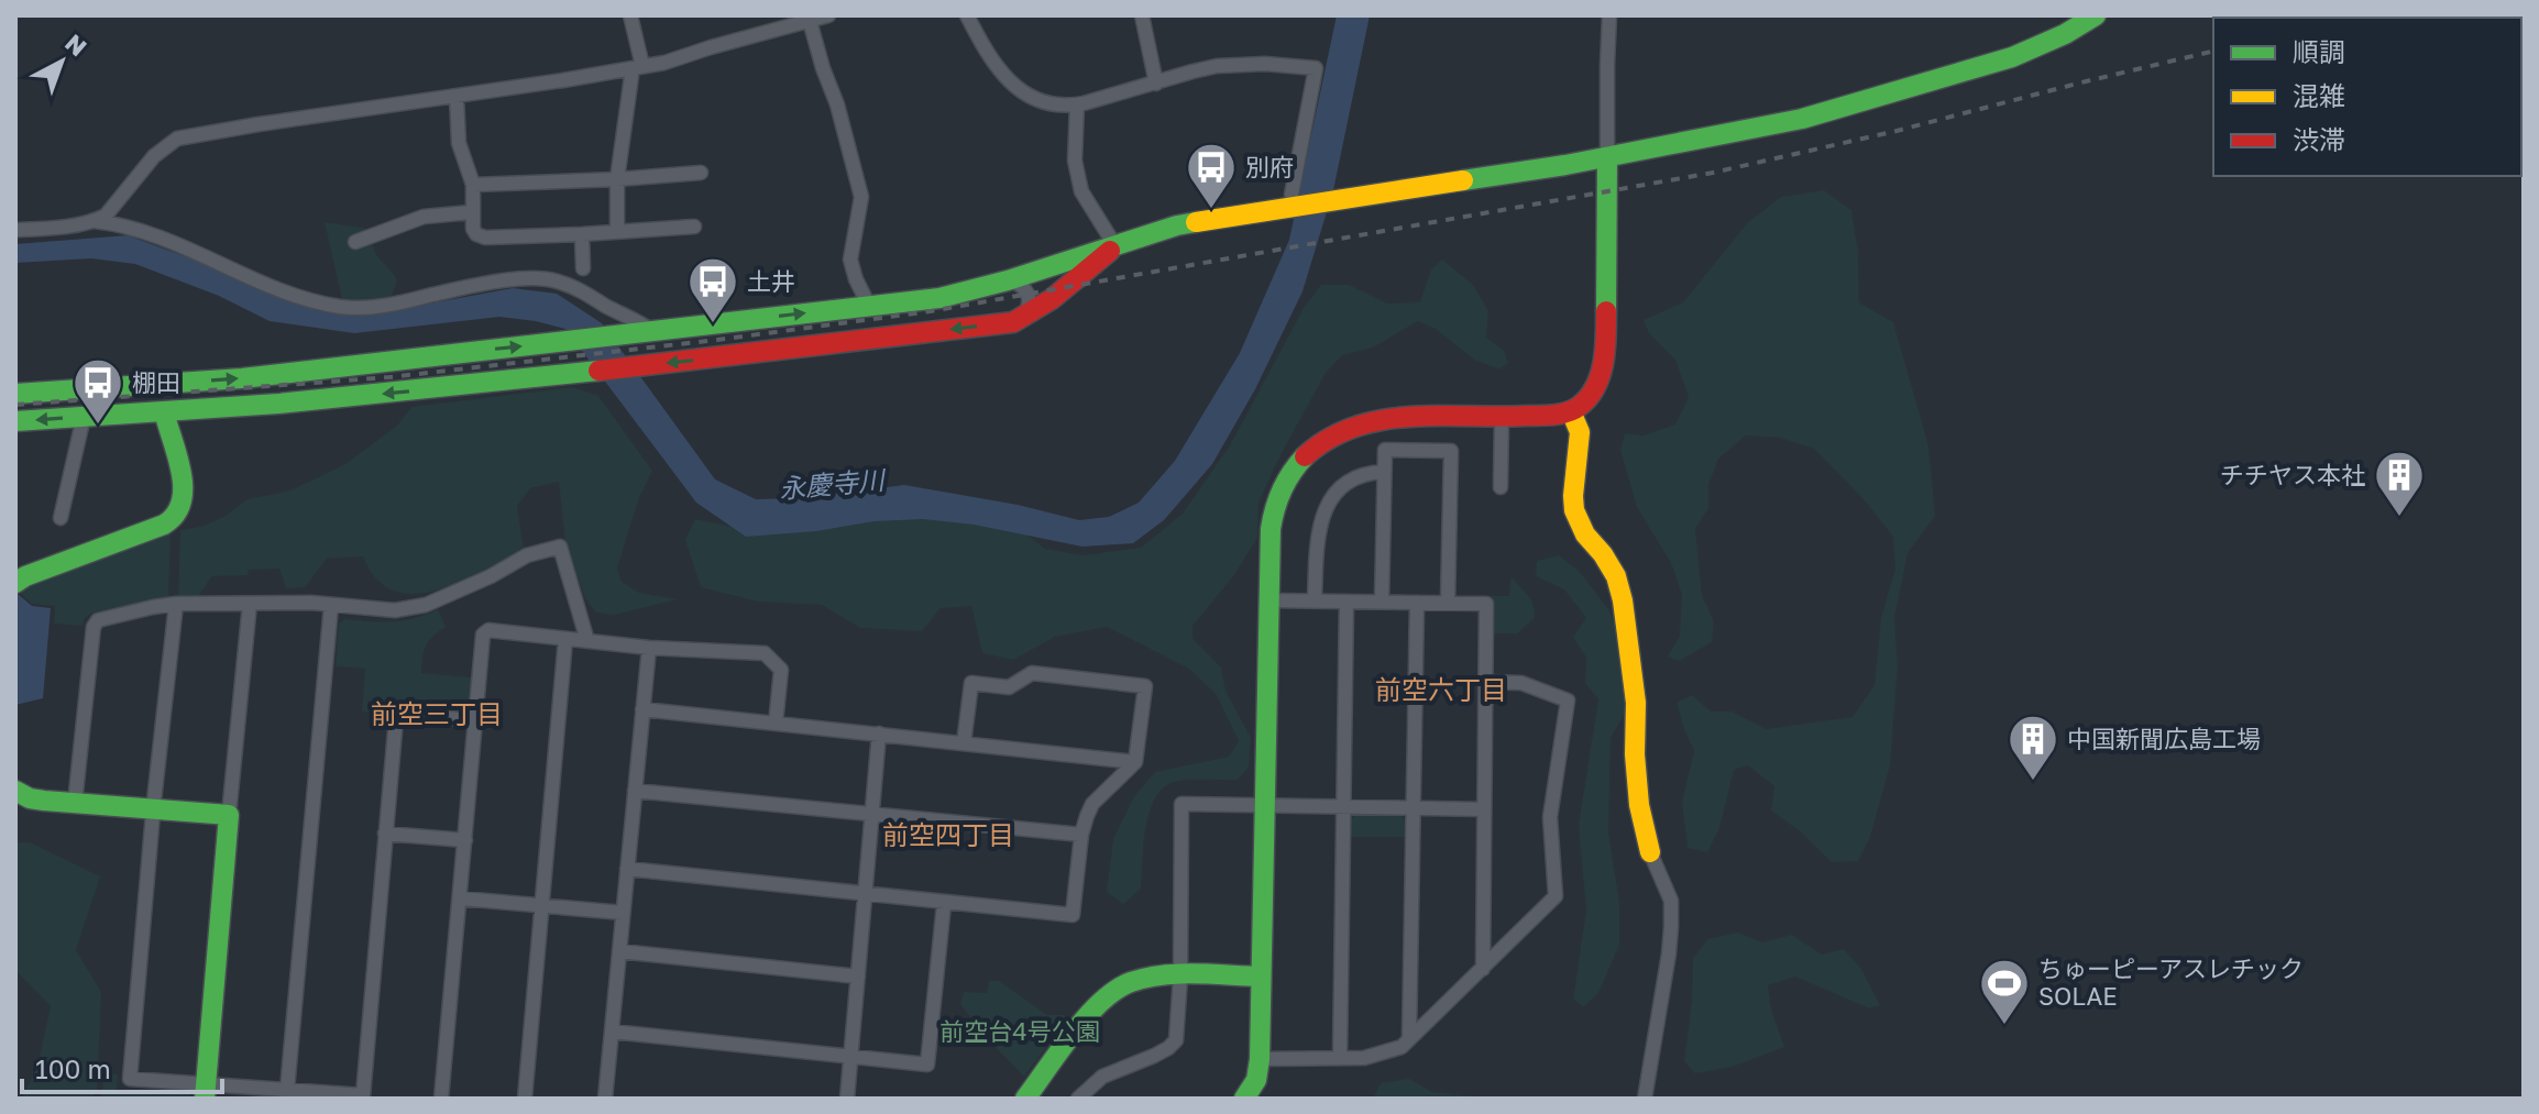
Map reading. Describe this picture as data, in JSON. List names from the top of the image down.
{
  "districts": ["前空六丁目", "前空三丁目", "前空四丁目"],
  "water": ["永慶寺川"],
  "parks": ["前空台4号公園"],
  "places": {
    "bus stop": ["別府", "土井", "棚田"],
    "building": ["チチヤス本社", "中国新聞広島工場"],
    "sports": ["ちゅーピーアスレチック SOLAE"]
  },
  "legend": ["順調", "混雑", "渋滞"],
  "scale_bar": "100 m",
  "north": "top right"
}
